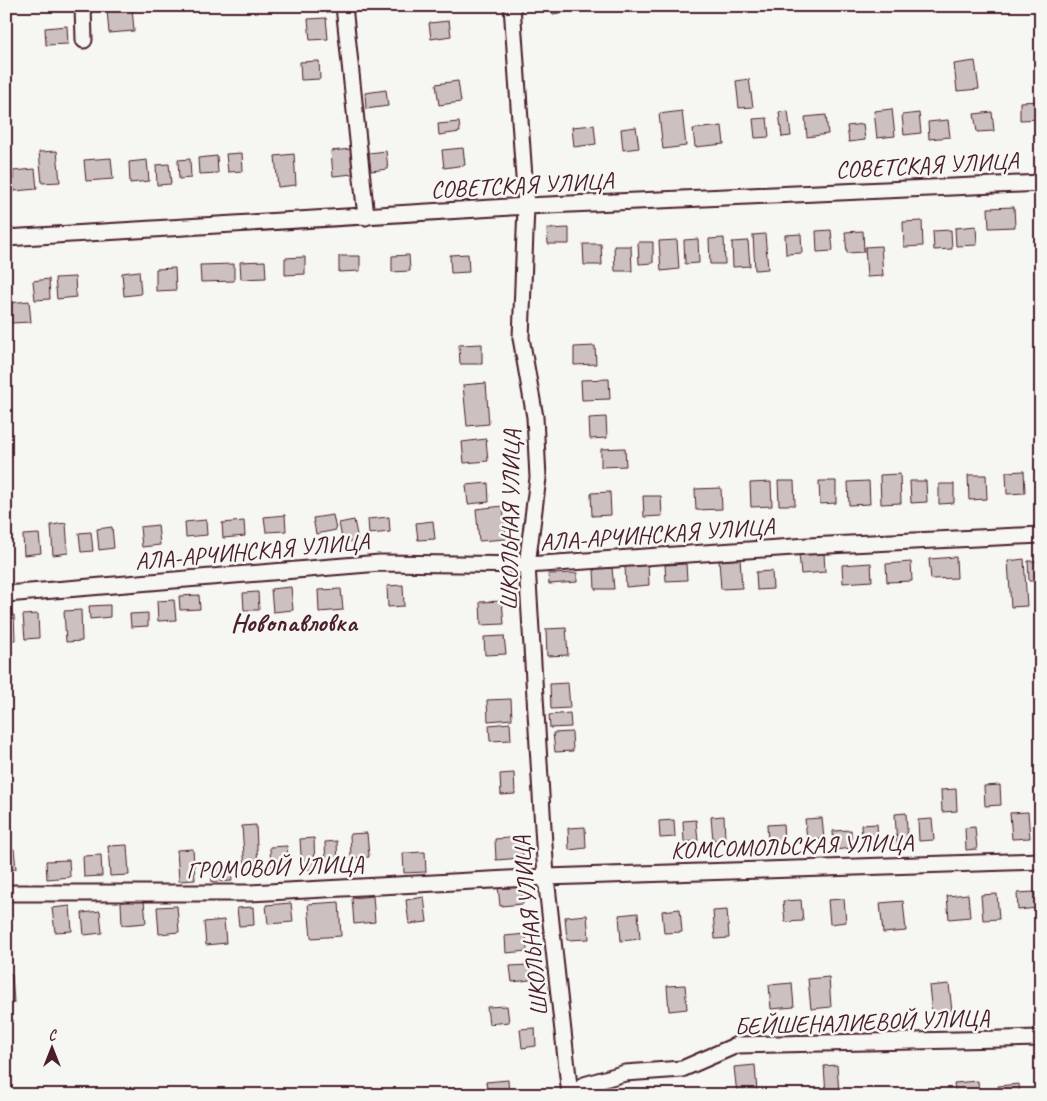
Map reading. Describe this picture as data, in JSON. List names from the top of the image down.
{
  "streets": {
    "street": [
      "СОВЕТСКАЯ УЛИЦА",
      "ШКОЛЬНАЯ УЛИЦА",
      "АЛА-АРЧИНСКАЯ УЛИЦА",
      "КОМСОМОЛЬСКАЯ УЛИЦА",
      "ГРОМОВОЙ УЛИЦА",
      "БЕЙШЕНАЛИЕВОЙ УЛИЦА"
    ]
  },
  "crossings": [
    ["СОВЕТСКАЯ УЛИЦА", "ШКОЛЬНАЯ УЛИЦА"],
    ["ШКОЛЬНАЯ УЛИЦА", "АЛА-АРЧИНСКАЯ УЛИЦА"],
    ["ШКОЛЬНАЯ УЛИЦА", "КОМСОМОЛЬСКАЯ УЛИЦА"],
    ["ШКОЛЬНАЯ УЛИЦА", "ГРОМОВОЙ УЛИЦА"],
    ["КОМСОМОЛЬСКАЯ УЛИЦА", "ГРОМОВОЙ УЛИЦА"]
  ],
  "districts": ["Новопавловка"],
  "north": "top"
}
